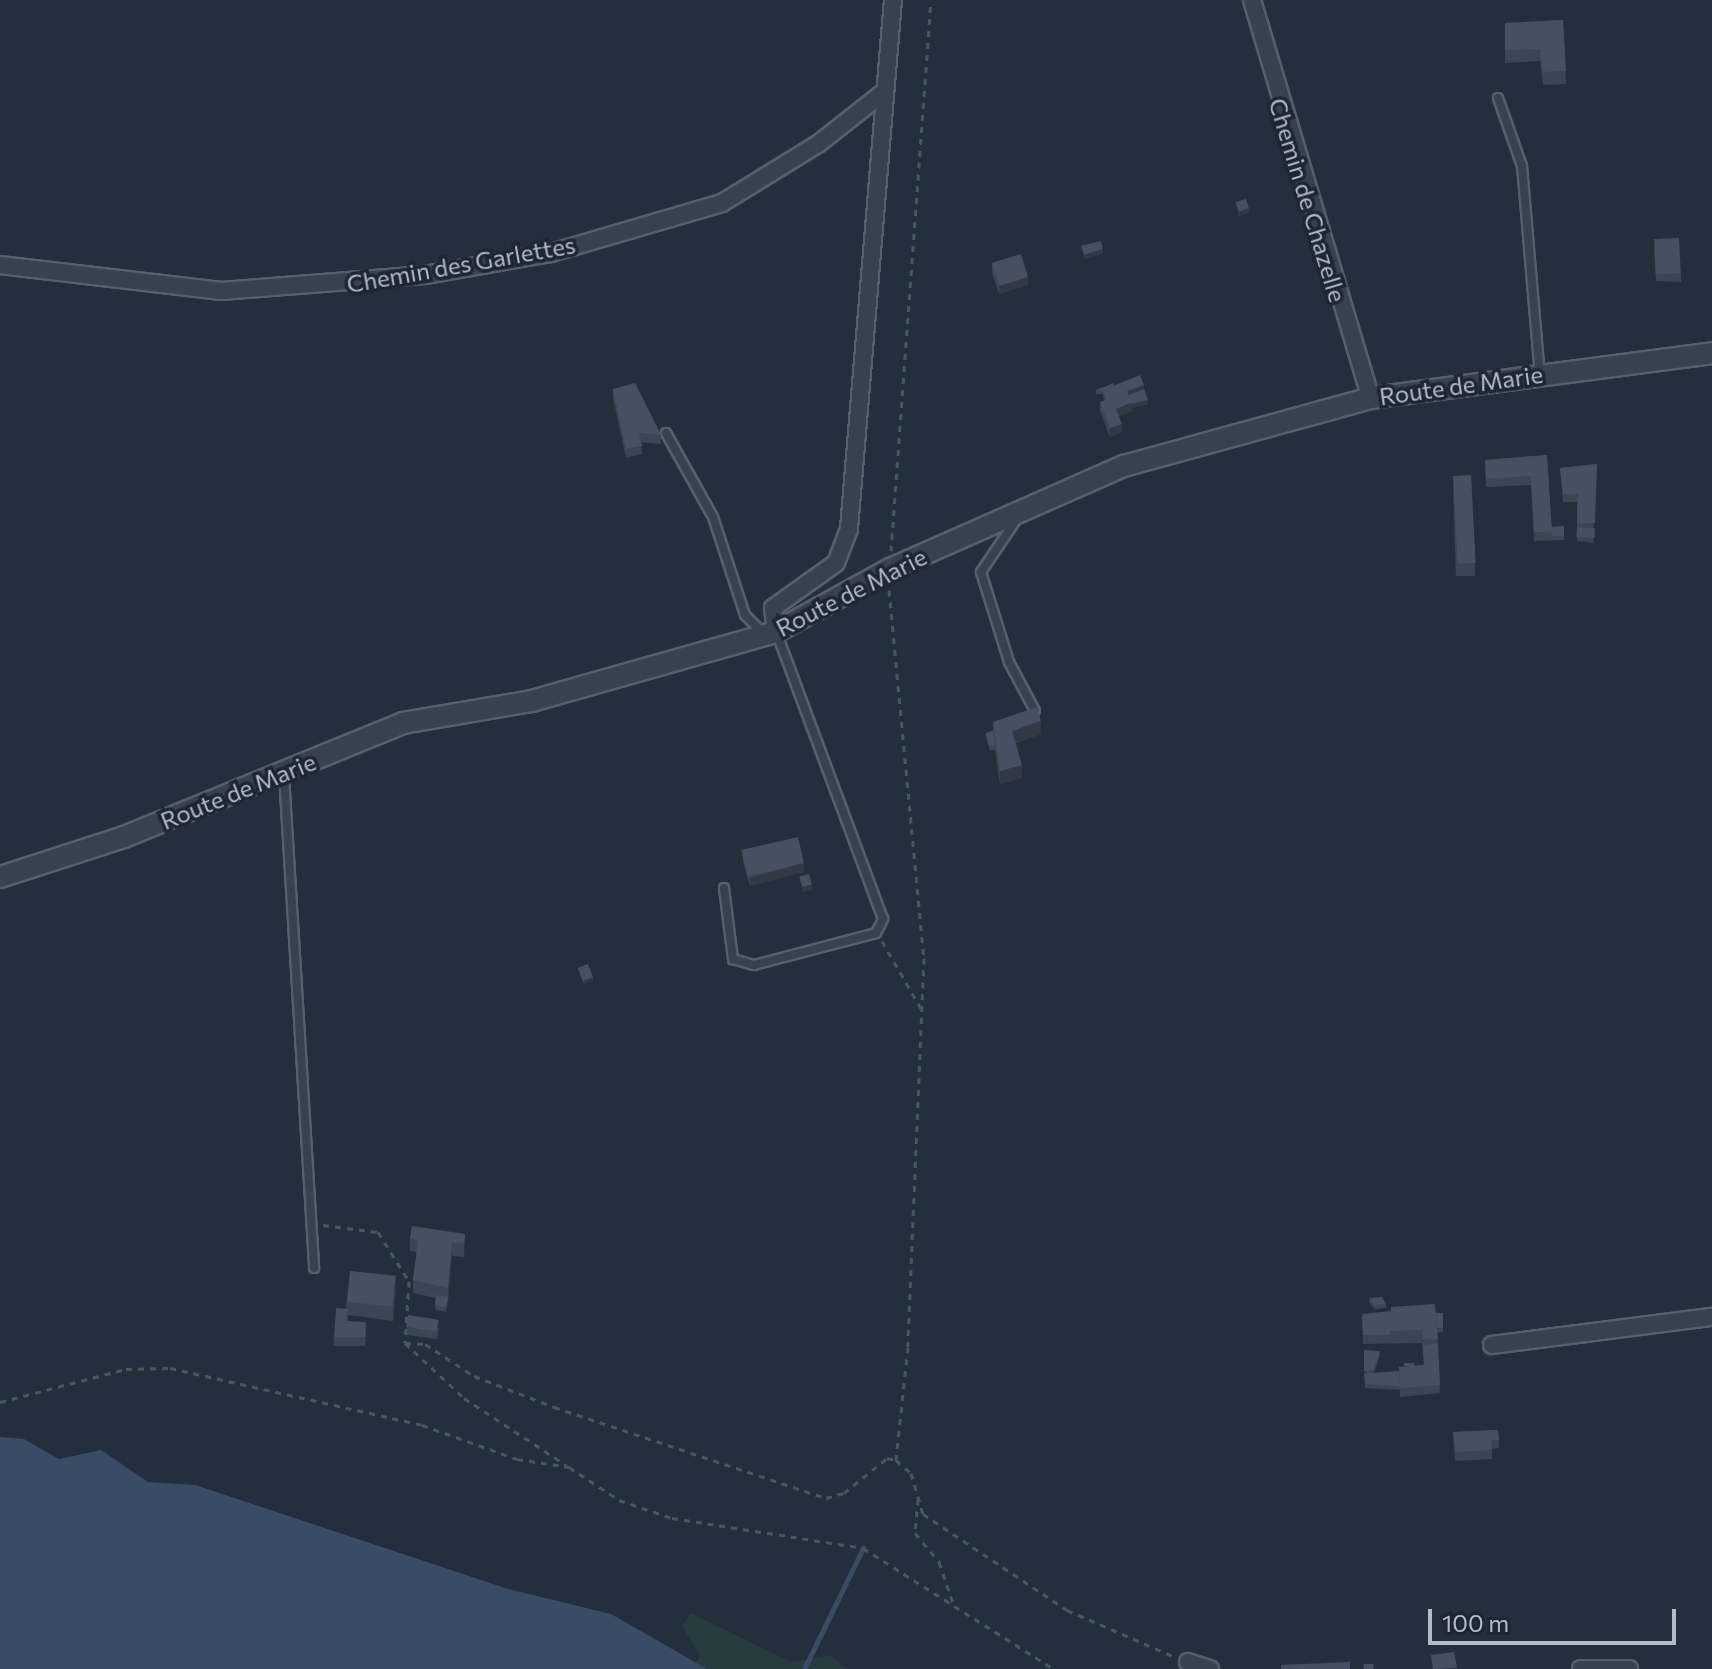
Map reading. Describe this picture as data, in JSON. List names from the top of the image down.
{
  "streets": {
    "street": ["Chemin de Chazelle", "Chemin des Garlettes", "Route de Marie"]
  },
  "crossings": [
    ["Chemin de Chazelle", "Route de Marie"]
  ],
  "scale_bar": "100 m"
}
